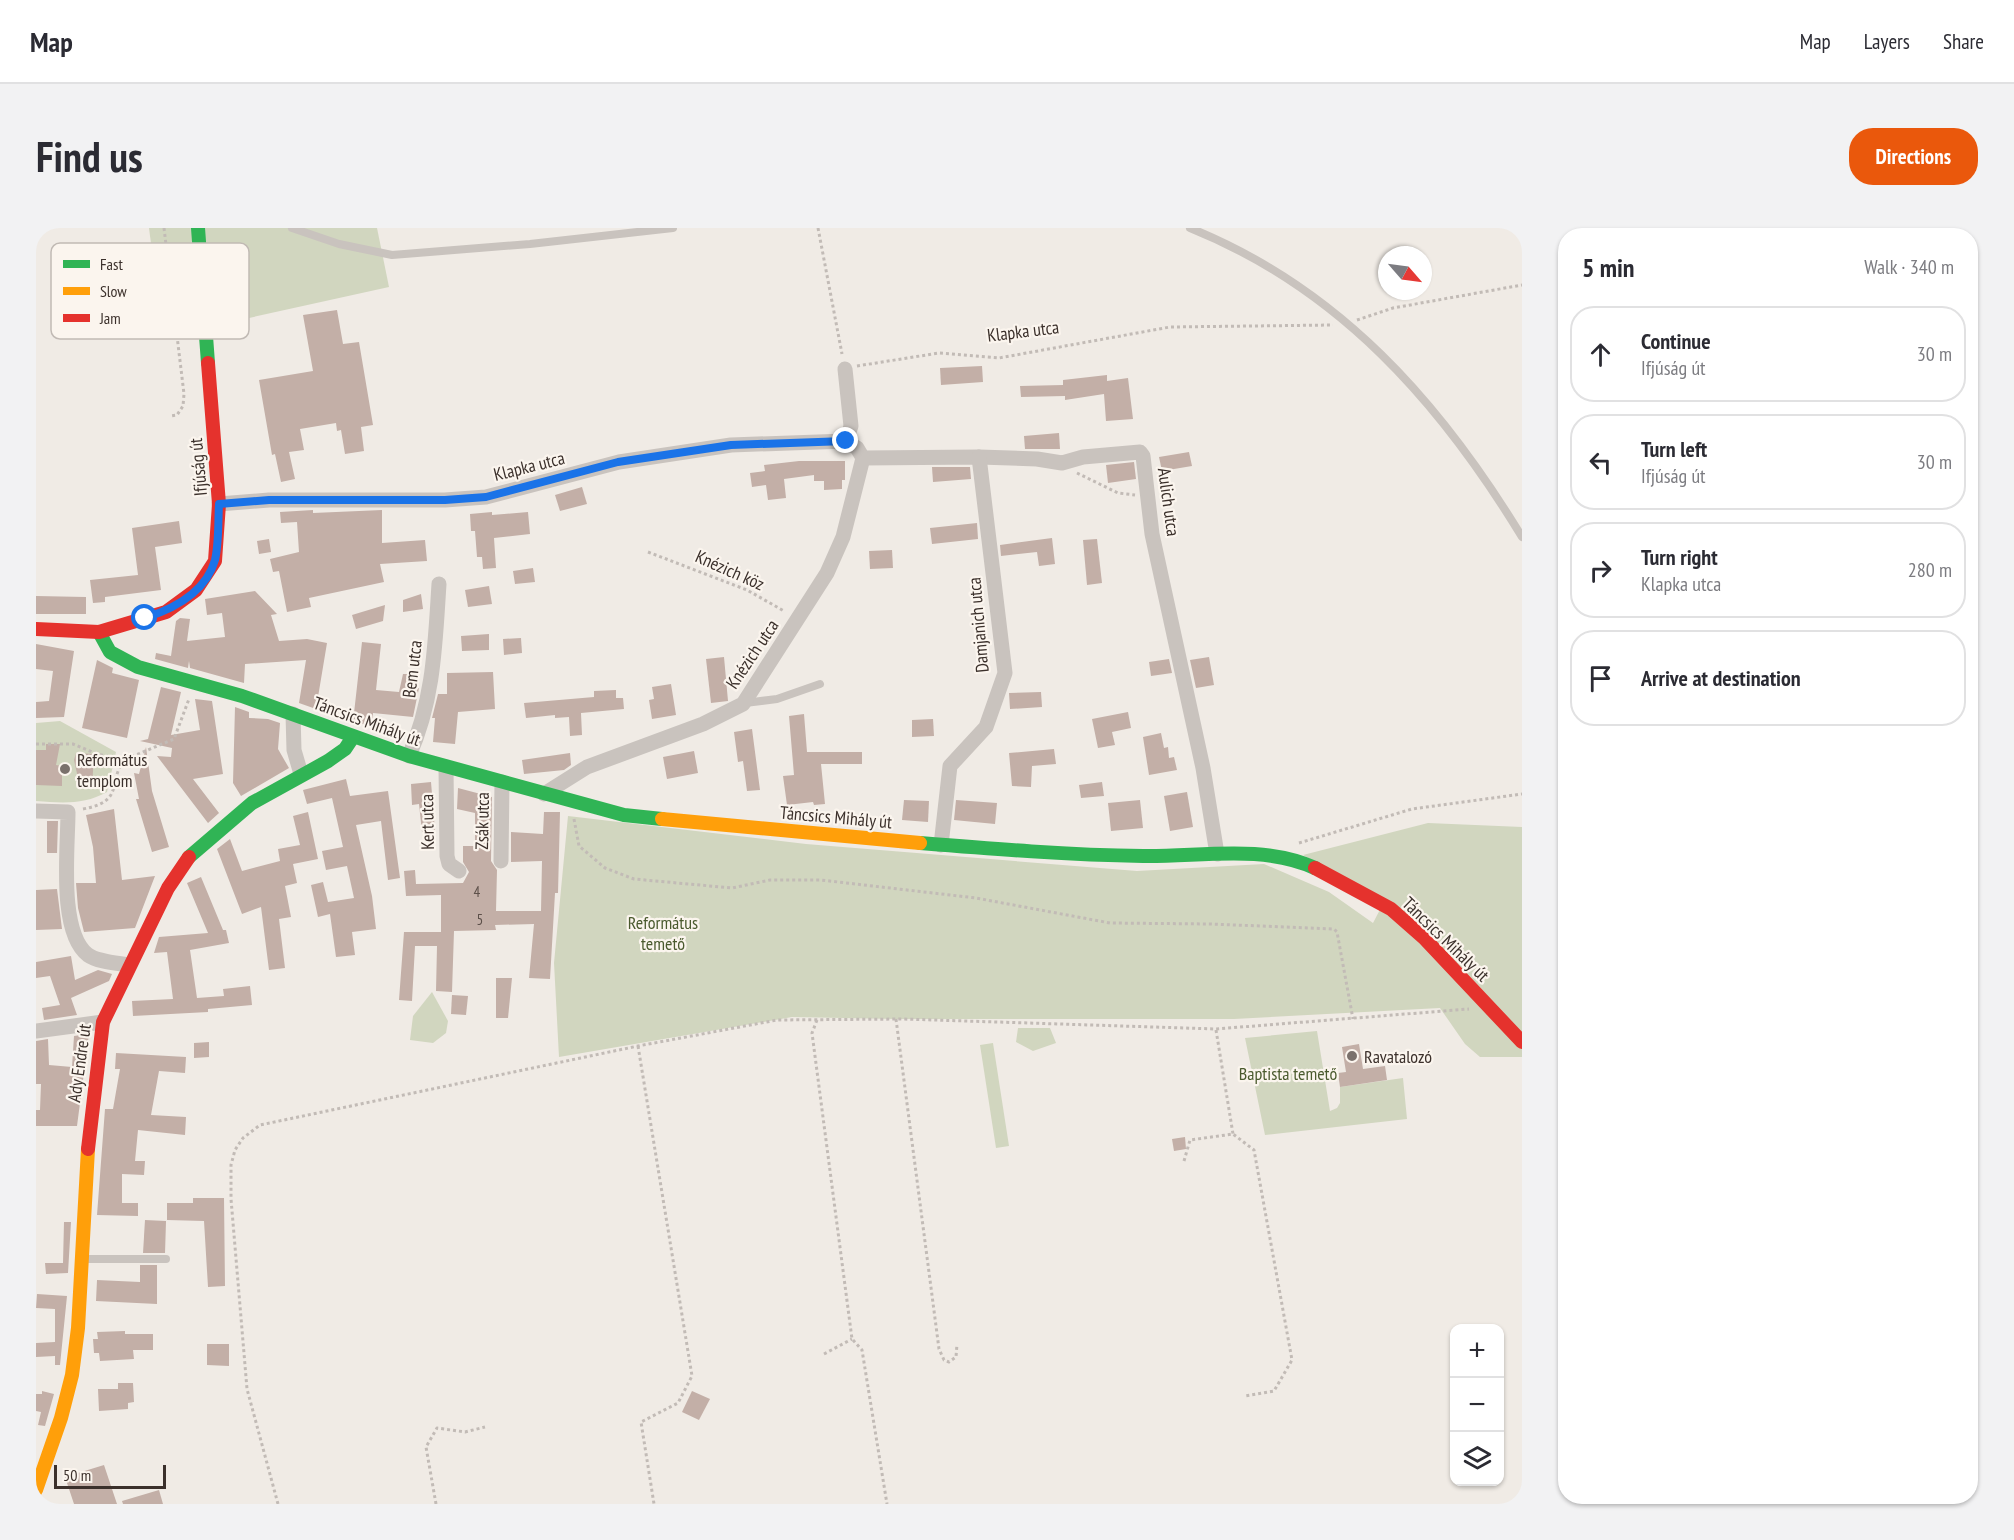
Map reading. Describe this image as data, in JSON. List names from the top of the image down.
{
  "streets": {
    "main road": ["Ifjúság út", "Táncsics Mihály út", "Ady Endre út"],
    "street": [
      "Klapka utca",
      "Aulich utca",
      "Damjanich utca",
      "Knézich utca",
      "Bem utca",
      "Zsák utca",
      "Kert utca"
    ],
    "path": ["Knézich köz"]
  },
  "crossings": [
    ["Klapka utca", "Ifjúság út"],
    ["Ifjúság út", "Táncsics Mihály út"],
    ["Aulich utca", "Damjanich utca"],
    ["Aulich utca", "Knézich utca"],
    ["Aulich utca", "Táncsics Mihály út"],
    ["Knézich köz", "Knézich utca"],
    ["Damjanich utca", "Táncsics Mihály út"],
    ["Knézich utca", "Táncsics Mihály út"],
    ["Bem utca", "Táncsics Mihály út"],
    ["Táncsics Mihály út", "Zsák utca"],
    ["Táncsics Mihály út", "Kert utca"],
    ["Táncsics Mihály út", "Ady Endre út"]
  ],
  "parks": ["Református temető", "Baptista temető"],
  "places": ["Református templom", "Ravatalozó"],
  "house_numbers": ["4", "5"],
  "legend": ["Fast", "Slow", "Jam"],
  "scale_bar": "50 m",
  "north": "bottom right",
  "page": {
    "header": "Map",
    "nav": ["Map", "Layers", "Share"],
    "buttons": "Directions",
    "title": "Find us",
    "heading": ["5 min", "Walk · 340 m"],
    "list": [
      ["Continue", "Ifjúság út", "30 m"],
      ["Turn left", "Ifjúság út", "30 m"],
      ["Turn right", "Klapka utca", "280 m"],
      "Arrive at destination"
    ],
    "map_buttons": ["+", "−"],
    "scale": "50 m"
  }
}
